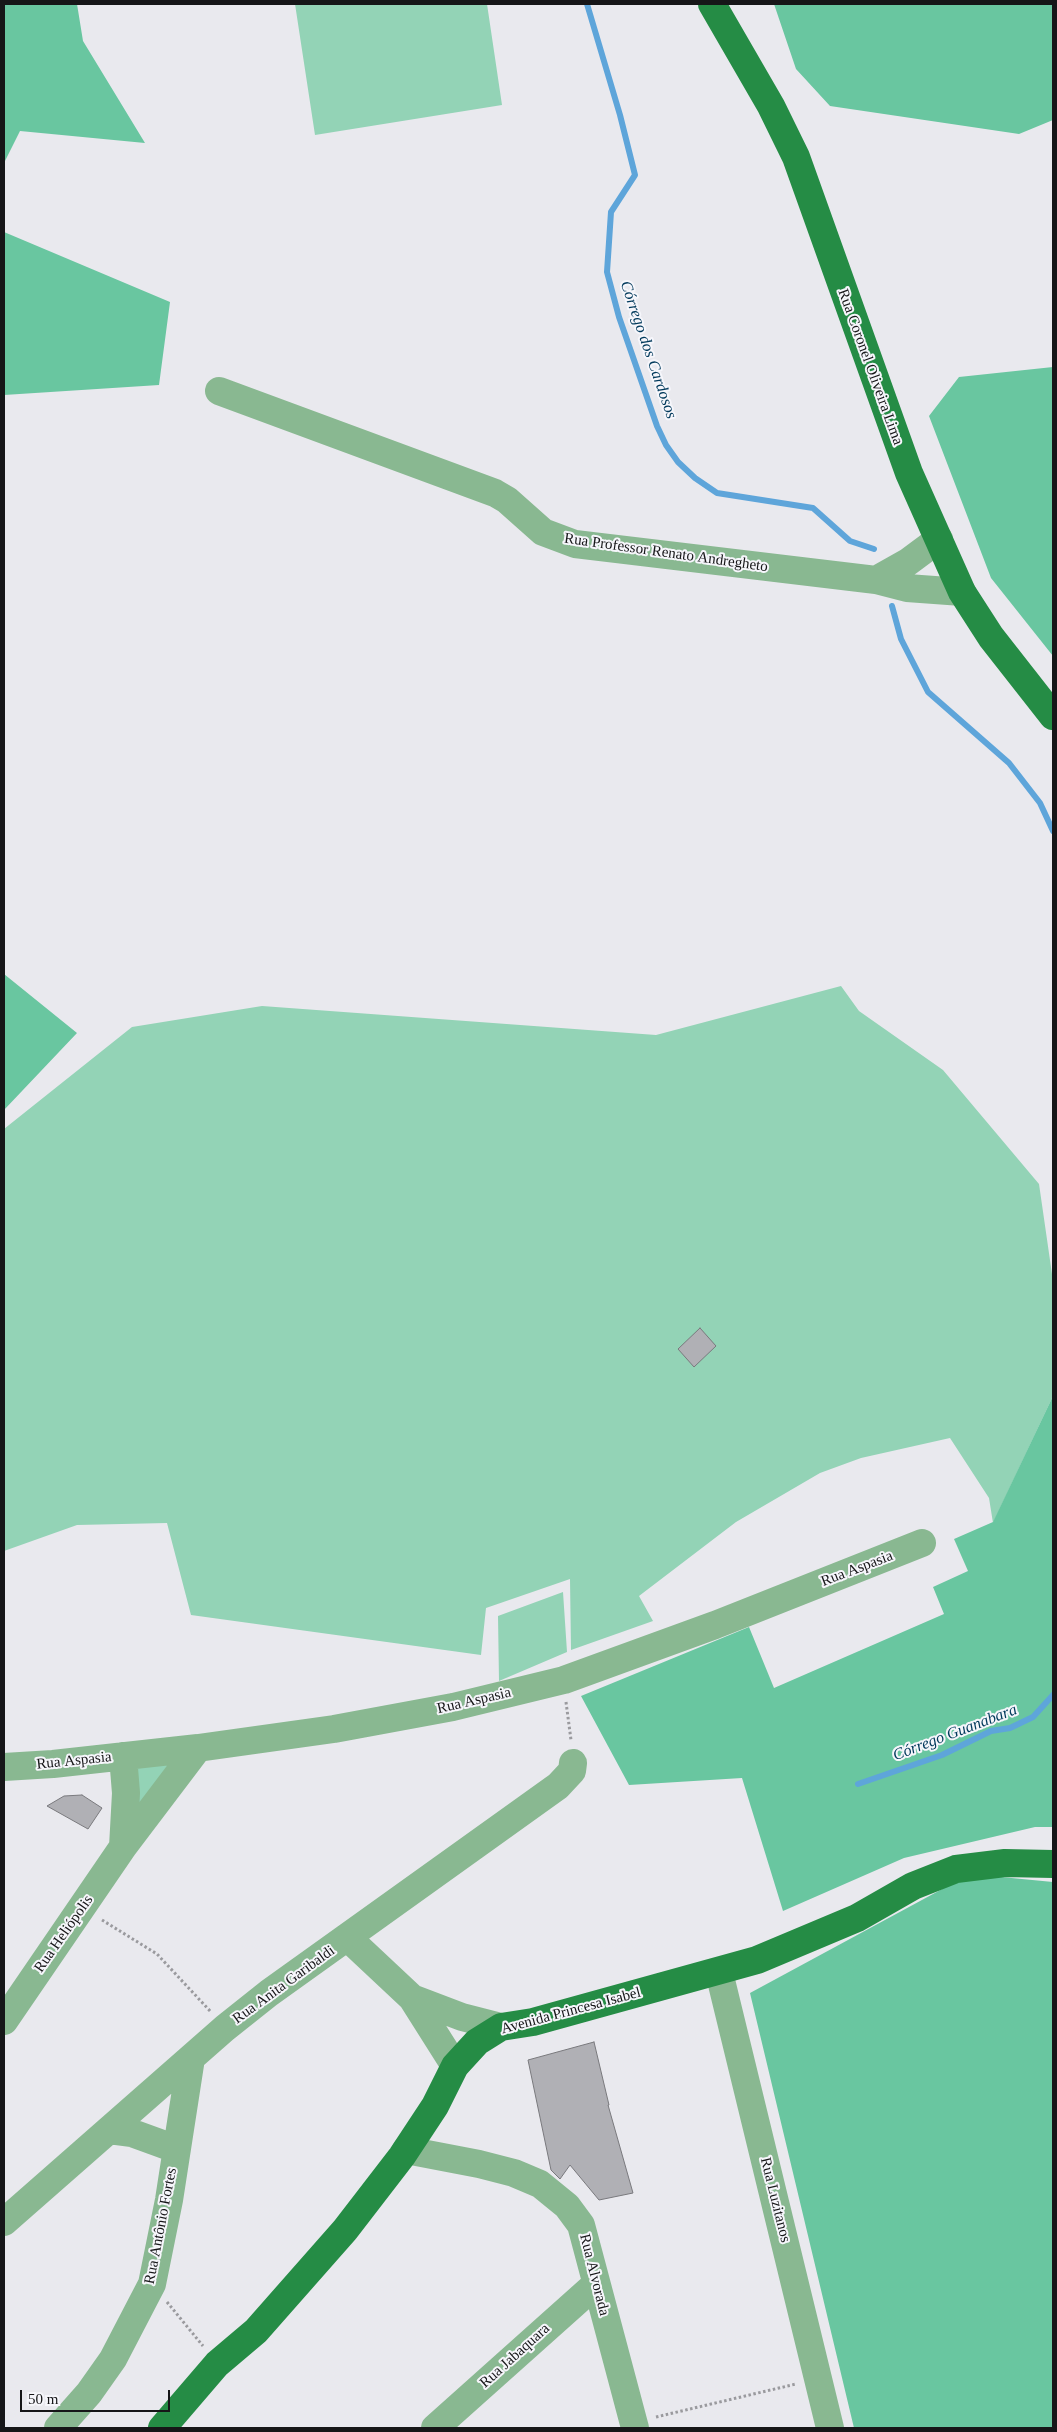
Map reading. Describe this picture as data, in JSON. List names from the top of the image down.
{
  "streets": {
    "main road": ["Rua Coronel Oliveira Lima", "Avenida Princesa Isabel"],
    "street": [
      "Rua Professor Renato Andregheto",
      "Rua Aspasia",
      "Rua Heliópolis",
      "Rua Anita Garibaldi",
      "Rua Luzitanos",
      "Rua Antônio Fortes",
      "Rua Alvorada",
      "Rua Jabaquara"
    ]
  },
  "crossings": [
    ["Rua Coronel Oliveira Lima", "Rua Professor Renato Andregheto"],
    ["Rua Aspasia", "Rua Heliópolis"],
    ["Rua Anita Garibaldi", "Rua Antônio Fortes"],
    ["Avenida Princesa Isabel", "Rua Luzitanos"],
    ["Avenida Princesa Isabel", "Rua Alvorada"],
    ["Rua Alvorada", "Rua Jabaquara"]
  ],
  "water": ["Córrego dos Cardosos", "Córrego Guanabara"],
  "scale_bar": "50 m"
}
